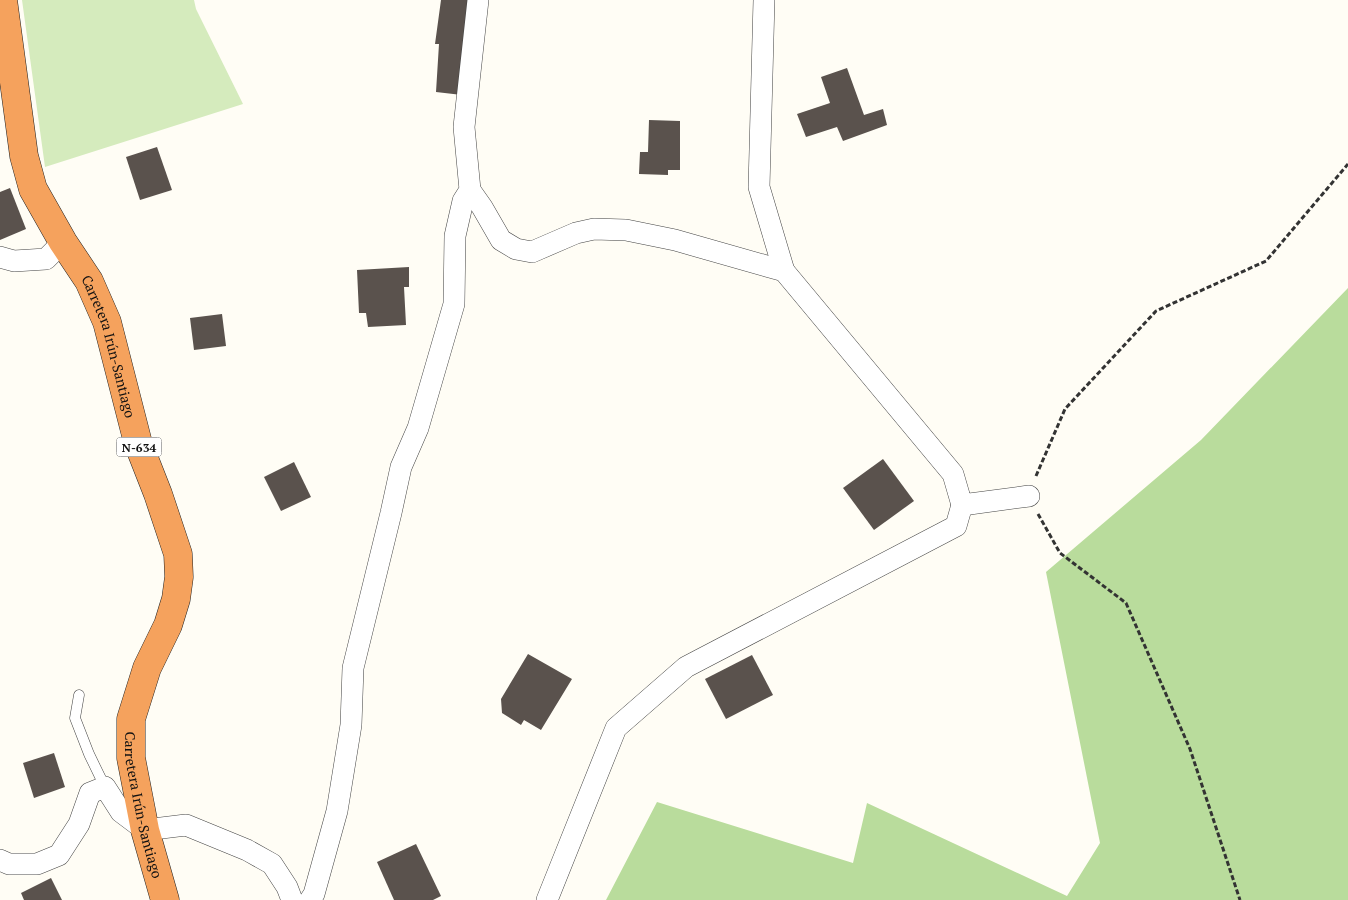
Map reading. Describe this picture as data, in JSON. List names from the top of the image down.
{
  "streets": {
    "highway": ["Carretera Irún-Santiago", "N-634"]
  }
}
